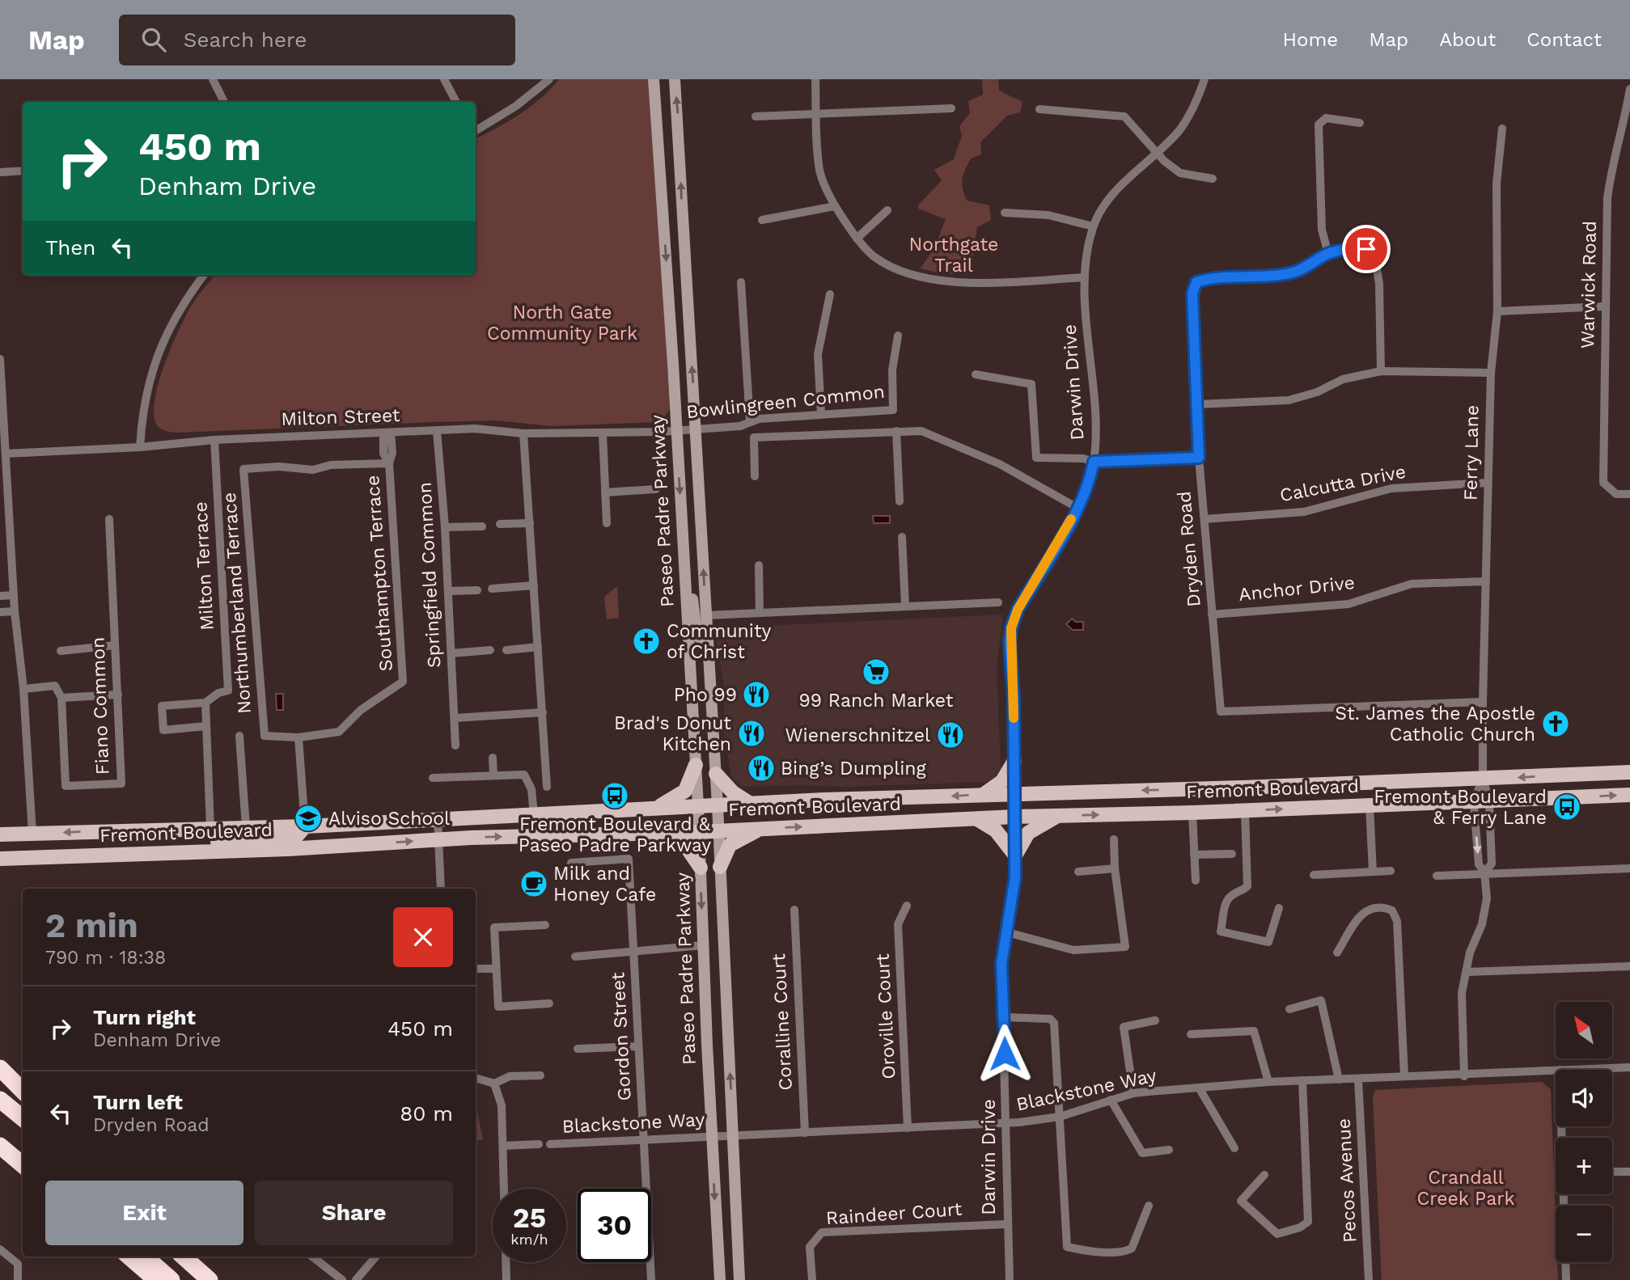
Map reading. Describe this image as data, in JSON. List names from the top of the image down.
{
  "streets": {
    "main road": ["Paseo Padre Parkway", "Fremont Boulevard"],
    "street": [
      "Warwick Road",
      "Darwin Drive",
      "Bowlingreen Common",
      "Milton Street",
      "Ferry Lane",
      "Calcutta Drive",
      "Dryden Road",
      "Milton Terrace",
      "Southampton Terrace",
      "Springfield Common",
      "Anchor Drive",
      "Northumberland Terrace",
      "Fiano Common",
      "Oroville Court",
      "Coralline Court",
      "Gordon Street",
      "Blackstone Way",
      "Pecos Avenue",
      "Raindeer Court"
    ]
  },
  "crossings": [
    ["Darwin Drive", "Fremont Boulevard"],
    ["Darwin Drive", "Blackstone Way"],
    ["Darwin Drive", "Raindeer Court"],
    ["Bowlingreen Common", "Milton Street"],
    ["Bowlingreen Common", "Paseo Padre Parkway"],
    ["Milton Street", "Paseo Padre Parkway"],
    ["Milton Street", "Milton Terrace"],
    ["Milton Street", "Southampton Terrace"],
    ["Milton Street", "Springfield Common"],
    ["Ferry Lane", "Calcutta Drive"],
    ["Ferry Lane", "Dryden Road"],
    ["Ferry Lane", "Anchor Drive"],
    ["Ferry Lane", "Fremont Boulevard"],
    ["Ferry Lane", "Blackstone Way"],
    ["Calcutta Drive", "Dryden Road"],
    ["Paseo Padre Parkway", "Fremont Boulevard"],
    ["Paseo Padre Parkway", "Blackstone Way"],
    ["Dryden Road", "Anchor Drive"],
    ["Southampton Terrace", "Northumberland Terrace"],
    ["Oroville Court", "Blackstone Way"],
    ["Coralline Court", "Blackstone Way"],
    ["Gordon Street", "Blackstone Way"],
    ["Blackstone Way", "Pecos Avenue"]
  ],
  "parks": ["Northgate Trail", "North Gate Community Park", "Crandall Creek Park"],
  "places": {
    "church": ["Community of Christ", "St. James the Apostle Catholic Church"],
    "supermarket": ["99 Ranch Market"],
    "restaurant": [
      "Pho 99",
      "Brad's Donut Kitchen",
      "Wienerschnitzel",
      "Bing’s Dumpling"
    ],
    "bus stop": ["Fremont Boulevard & Paseo Padre Parkway", "Fremont Boulevard & Ferry Lane"],
    "school or university": ["Alviso School"],
    "cafe": ["Milk and Honey Cafe"]
  },
  "north": "top left",
  "page": {
    "header": "Map",
    "search": "Search here",
    "nav": [
      "Home",
      "Map",
      "About",
      "Contact"
    ],
    "turn": ["450 m", "Denham Drive"],
    "then": "Then",
    "heading": ["2 min", "790 m · 18:38"],
    "list": [
      {
        "name": "Turn right",
        "note": "Denham Drive",
        "value": "450 m"
      },
      {
        "name": "Turn left",
        "note": "Dryden Road",
        "value": "80 m"
      }
    ],
    "map_buttons": ["+", "−"],
    "buttons": ["Exit", "Share"],
    "speed": "25 km/h",
    "limit": "30"
  }
}
